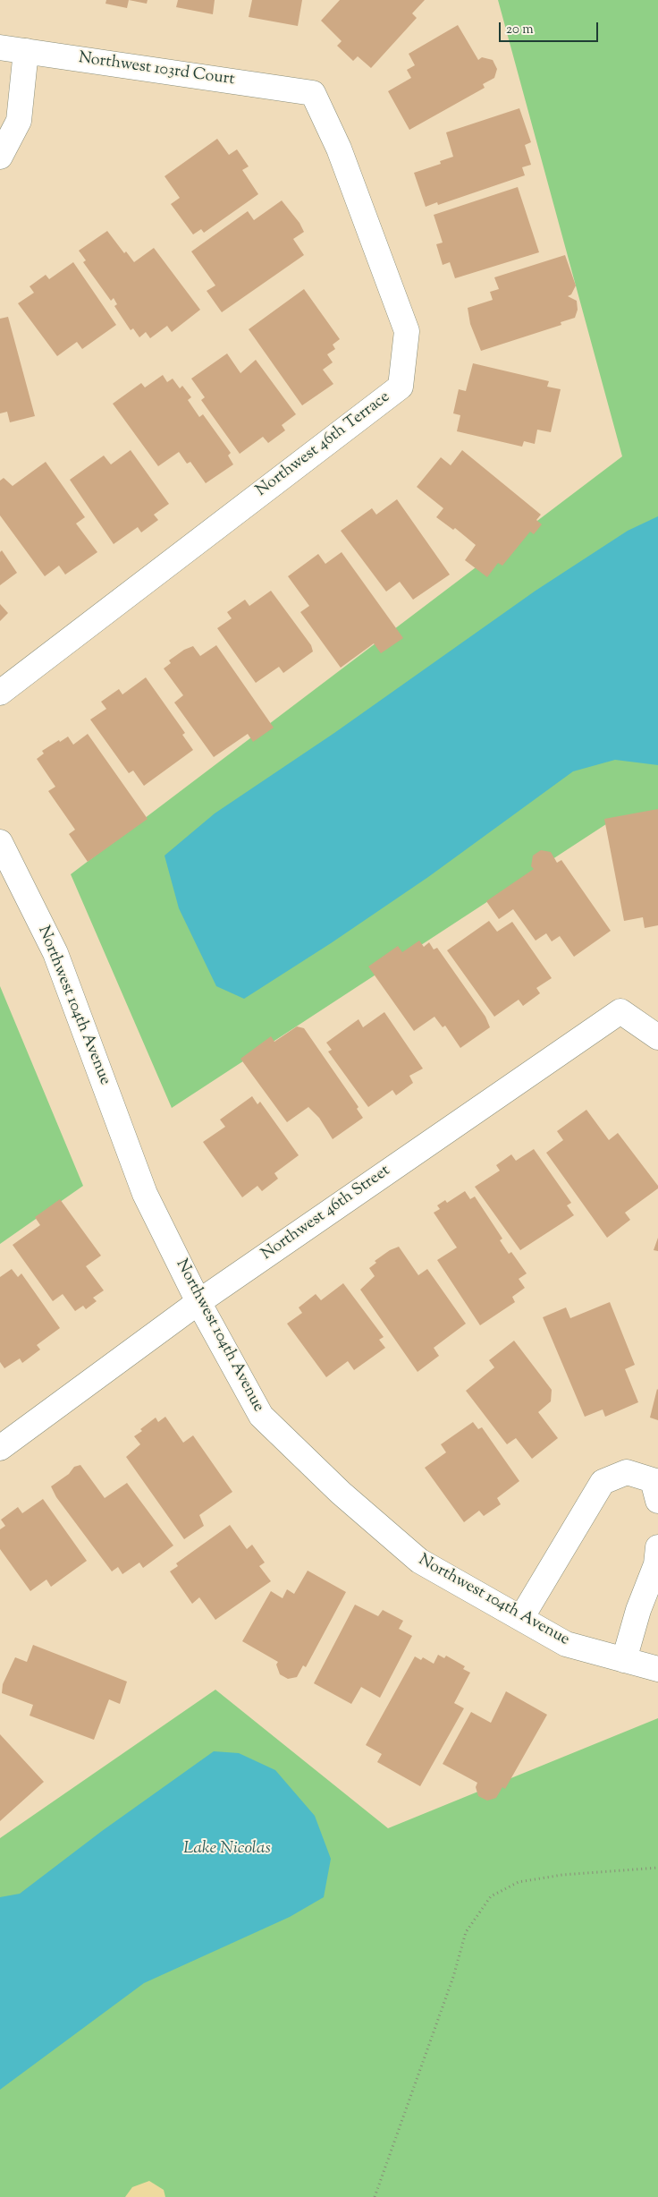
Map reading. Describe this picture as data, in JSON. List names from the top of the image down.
{
  "streets": {
    "street": [
      "Northwest 103rd Court",
      "Northwest 46th Terrace",
      "Northwest 104th Avenue",
      "Northwest 46th Street"
    ]
  },
  "crossings": [
    ["Northwest 103rd Court", "Northwest 46th Terrace"],
    ["Northwest 104th Avenue", "Northwest 46th Street"]
  ],
  "water": ["Lake Nicolas"],
  "scale_bar": "20 m"
}
